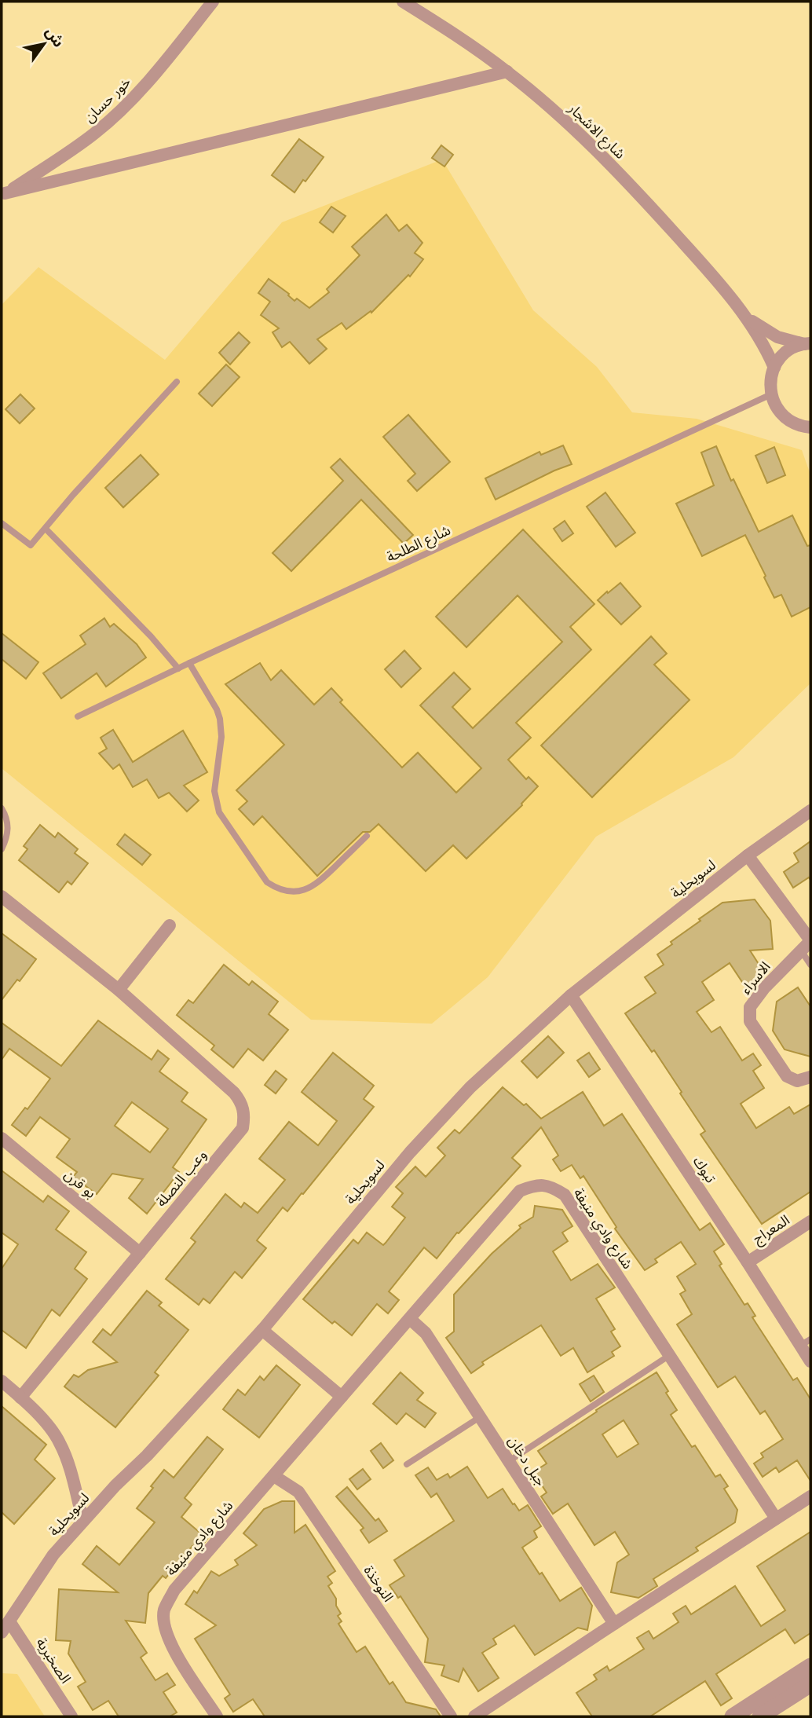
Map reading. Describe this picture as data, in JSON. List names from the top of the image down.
{
  "streets": {
    "street": [
      "خور حسان",
      "شارع الاشجار",
      "لسويحلية",
      "الاسراء",
      "تبوك",
      "وعب النصلة",
      "بو قرن",
      "شارع وادي منيفة",
      "المعراج",
      "جبل دخان",
      "النوخذة",
      "الصخبرية"
    ],
    "lane": ["شارع الطلحة"]
  },
  "crossings": [
    ["لسويحلية", "الاسراء"],
    ["لسويحلية", "تبوك"],
    ["لسويحلية", "الصخبرية"],
    ["تبوك", "المعراج"],
    ["وعب النصلة", "بو قرن"],
    ["شارع وادي منيفة", "جبل دخان"],
    ["شارع وادي منيفة", "النوخذة"]
  ],
  "north": "top right"
}
